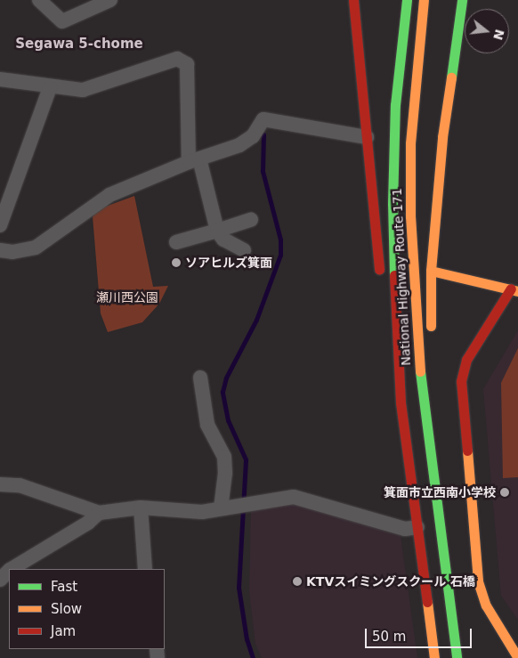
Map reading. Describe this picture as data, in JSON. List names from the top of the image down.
{
  "streets": {
    "main road": ["National Highway Route 171"]
  },
  "districts": ["Segawa 5-chome"],
  "parks": ["瀬川西公園"],
  "places": ["ソアヒルズ箕面", "箕面市立西南小学校", "KTVスイミングスクール 石橋"],
  "legend": ["Fast", "Slow", "Jam"],
  "scale_bar": "50 m",
  "north": "right"
}
